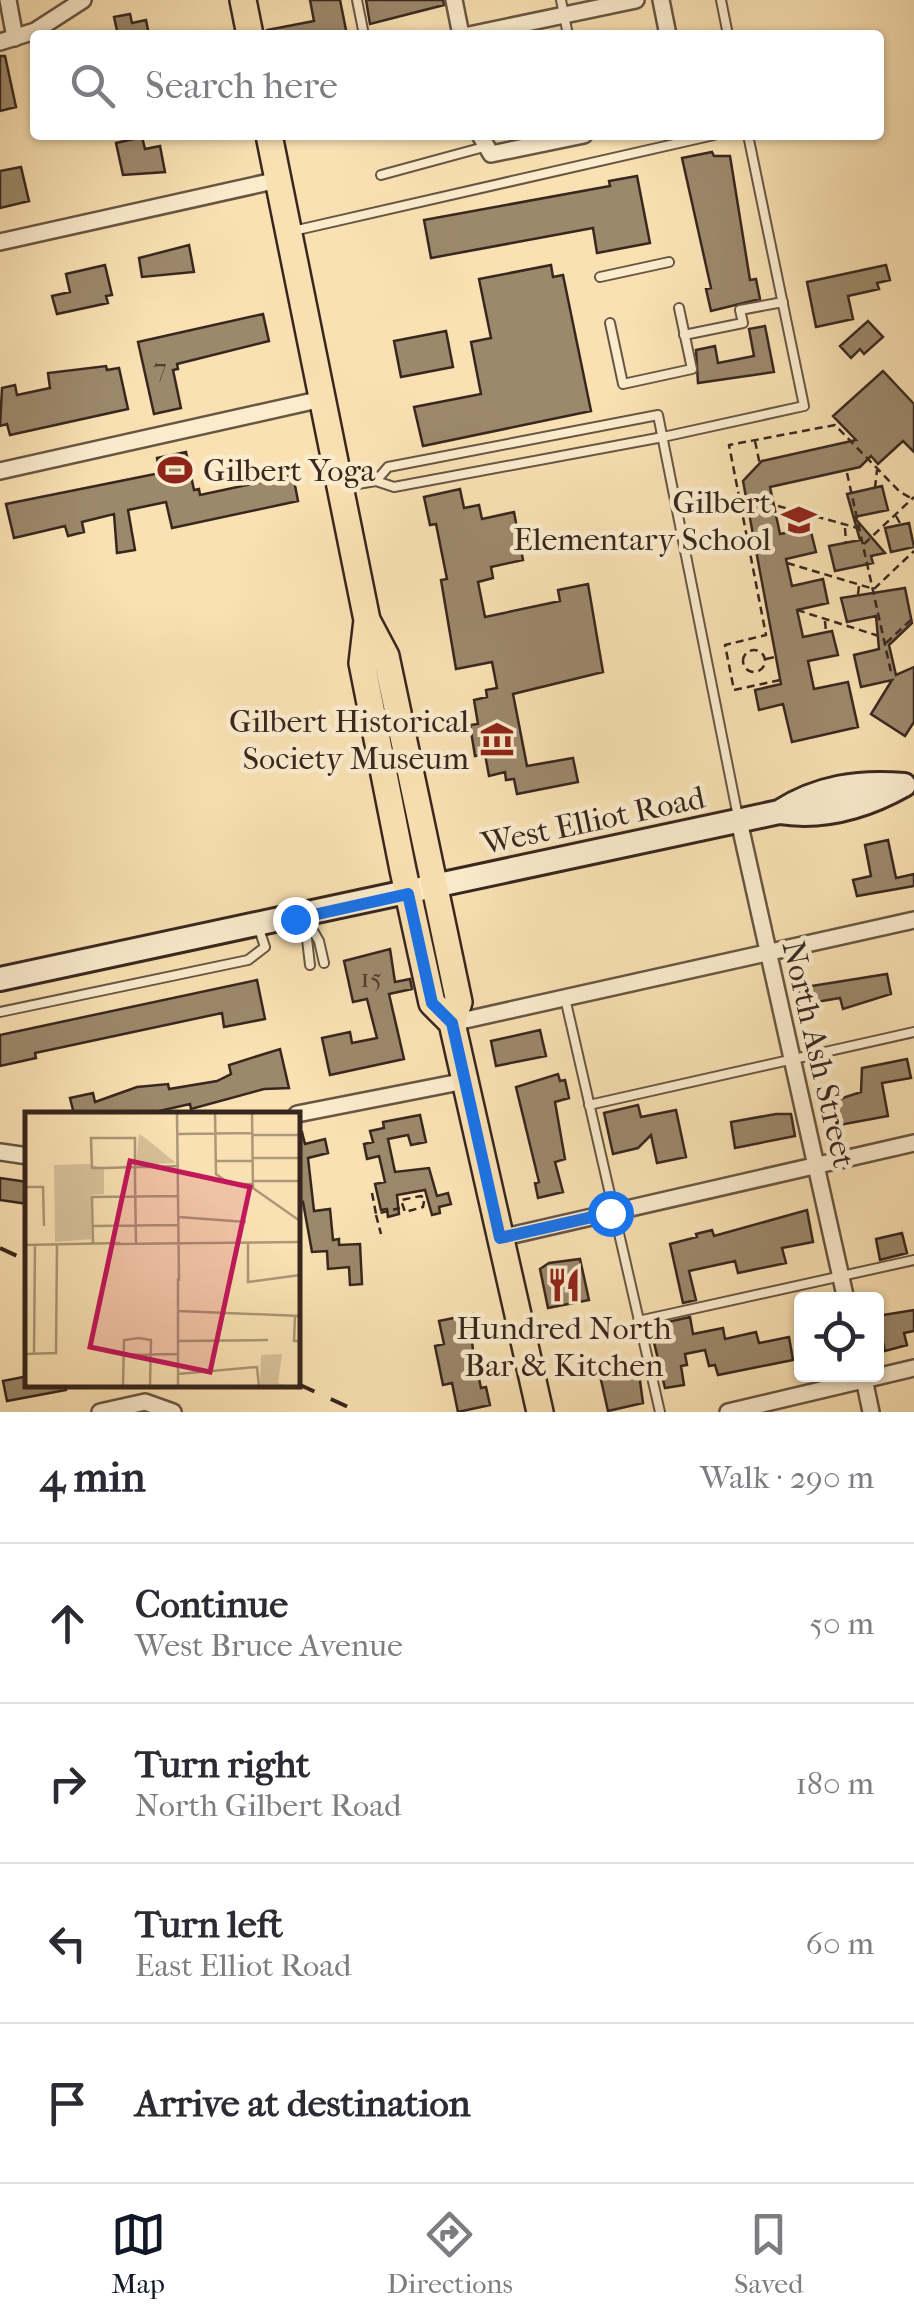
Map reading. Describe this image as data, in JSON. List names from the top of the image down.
{
  "streets": {
    "main road": ["West Elliot Road"],
    "street": ["North Ash Street"]
  },
  "crossings": [
    ["West Elliot Road", "North Ash Street"]
  ],
  "places": {
    "sports": ["Gilbert Yoga"],
    "school or university": ["Gilbert Elementary School"],
    "museum": ["Gilbert Historical Society Museum"],
    "restaurant": ["Hundred North Bar & Kitchen"]
  },
  "house_numbers": ["7", "15"],
  "page": {
    "search": "Search here",
    "heading": ["4 min", "Walk · 290 m"],
    "list": [
      ["Continue", "West Bruce Avenue", "50 m"],
      ["Turn right", "North Gilbert Road", "180 m"],
      ["Turn left", "East Elliot Road", "60 m"],
      "Arrive at destination"
    ],
    "nav": ["Map", "Directions", "Saved"]
  }
}
